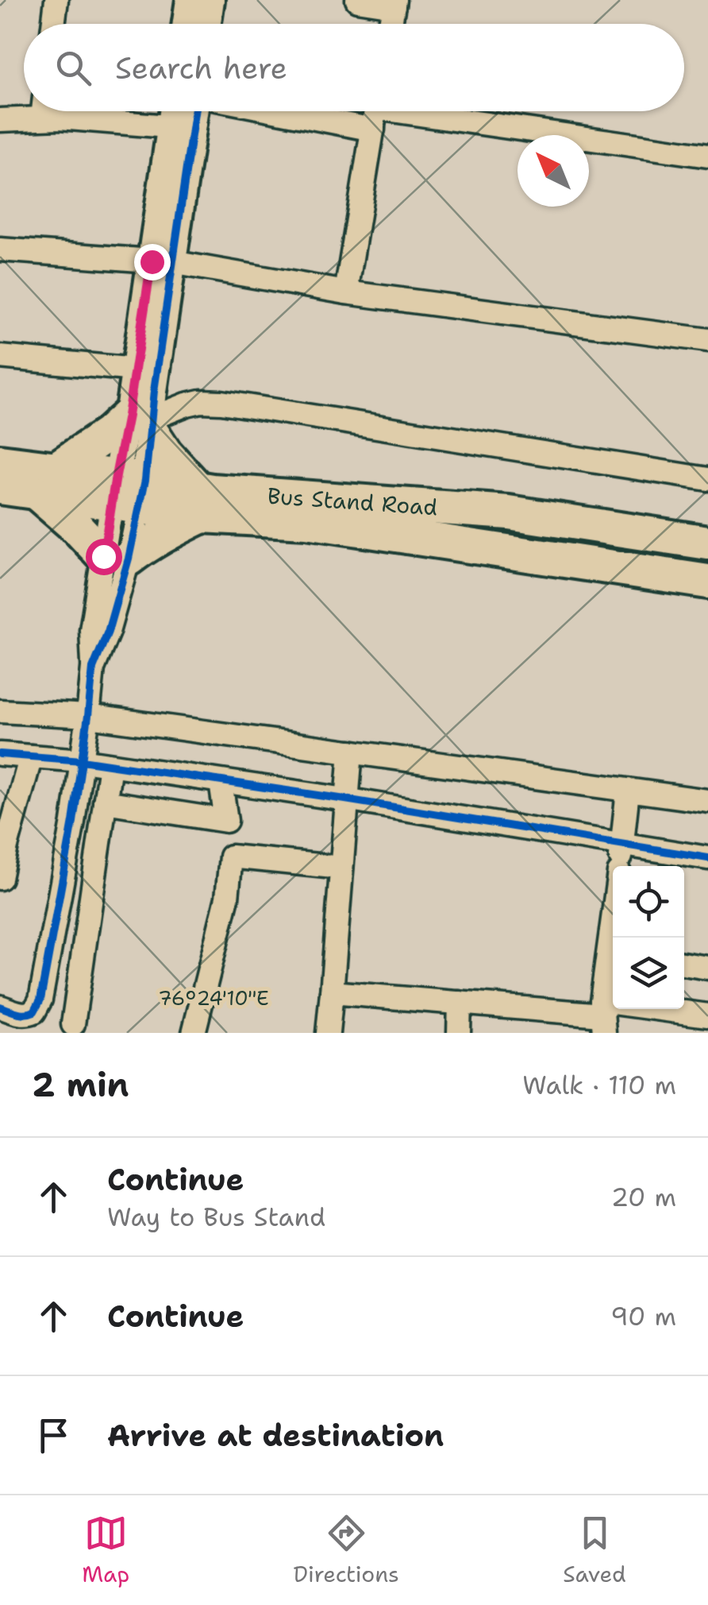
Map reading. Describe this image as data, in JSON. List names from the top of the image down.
{
  "streets": {
    "main road": ["Bus Stand Road"]
  },
  "north": "top left",
  "page": {
    "search": "Search here",
    "heading": ["2 min", "Walk · 110 m"],
    "list": [
      ["Continue", "Way to Bus Stand", "20 m"],
      ["Continue", "90 m"],
      "Arrive at destination"
    ],
    "nav": ["Map", "Directions", "Saved"]
  },
  "coordinates": ["76°24'10\"E"]
}
